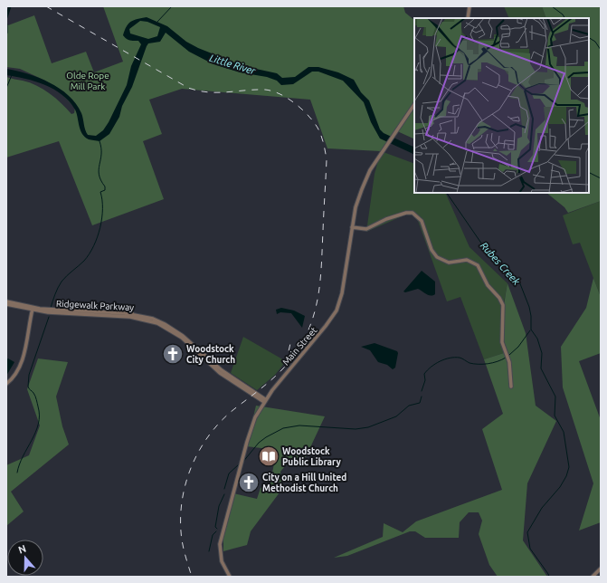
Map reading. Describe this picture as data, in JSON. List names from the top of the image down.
{
  "streets": {
    "main road": ["Ridgewalk Parkway", "Main Street"]
  },
  "crossings": [
    ["Ridgewalk Parkway", "Main Street"]
  ],
  "water": ["Little River", "Rubes Creek"],
  "parks": ["Olde Rope Mill Park"],
  "places": {
    "church": ["Woodstock City Church", "City on a Hill United Methodist Church"],
    "library": ["Woodstock Public Library"]
  },
  "north": "top"
}
